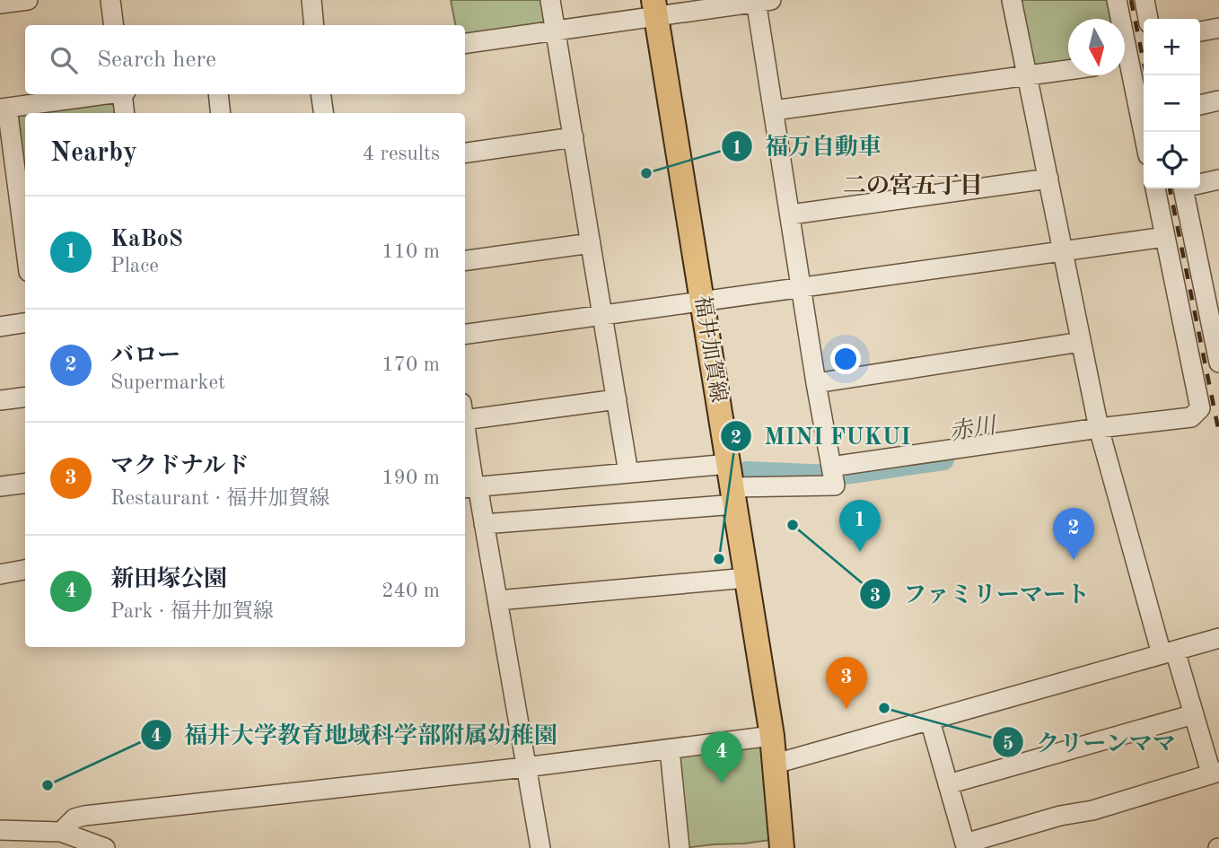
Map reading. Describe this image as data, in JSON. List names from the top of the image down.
{
  "streets": {
    "main road": ["福井加賀線"]
  },
  "districts": ["二の宮五丁目"],
  "water": ["赤川"],
  "places": [
    "福万自動車",
    "ファミリーマート",
    "MINI FUKUI",
    "クリーンママ",
    "福井大学教育地域科学部附属幼稚園"
  ],
  "north": "bottom",
  "page": {
    "map_buttons": ["+", "−"],
    "search": "Search here",
    "heading": ["Nearby", "4 results"],
    "list": [
      {
        "mark": "1",
        "name": "KaBoS",
        "note": "Place",
        "value": "110 m"
      },
      {
        "mark": "2",
        "name": "バロー",
        "note": "Supermarket",
        "value": "170 m"
      },
      {
        "mark": "3",
        "name": "マクドナルド",
        "note": "Restaurant · 福井加賀線",
        "value": "190 m"
      },
      {
        "mark": "4",
        "name": "新田塚公園",
        "note": "Park · 福井加賀線",
        "value": "240 m"
      }
    ],
    "pins": [
      "1",
      "2",
      "3",
      "4"
    ]
  }
}
